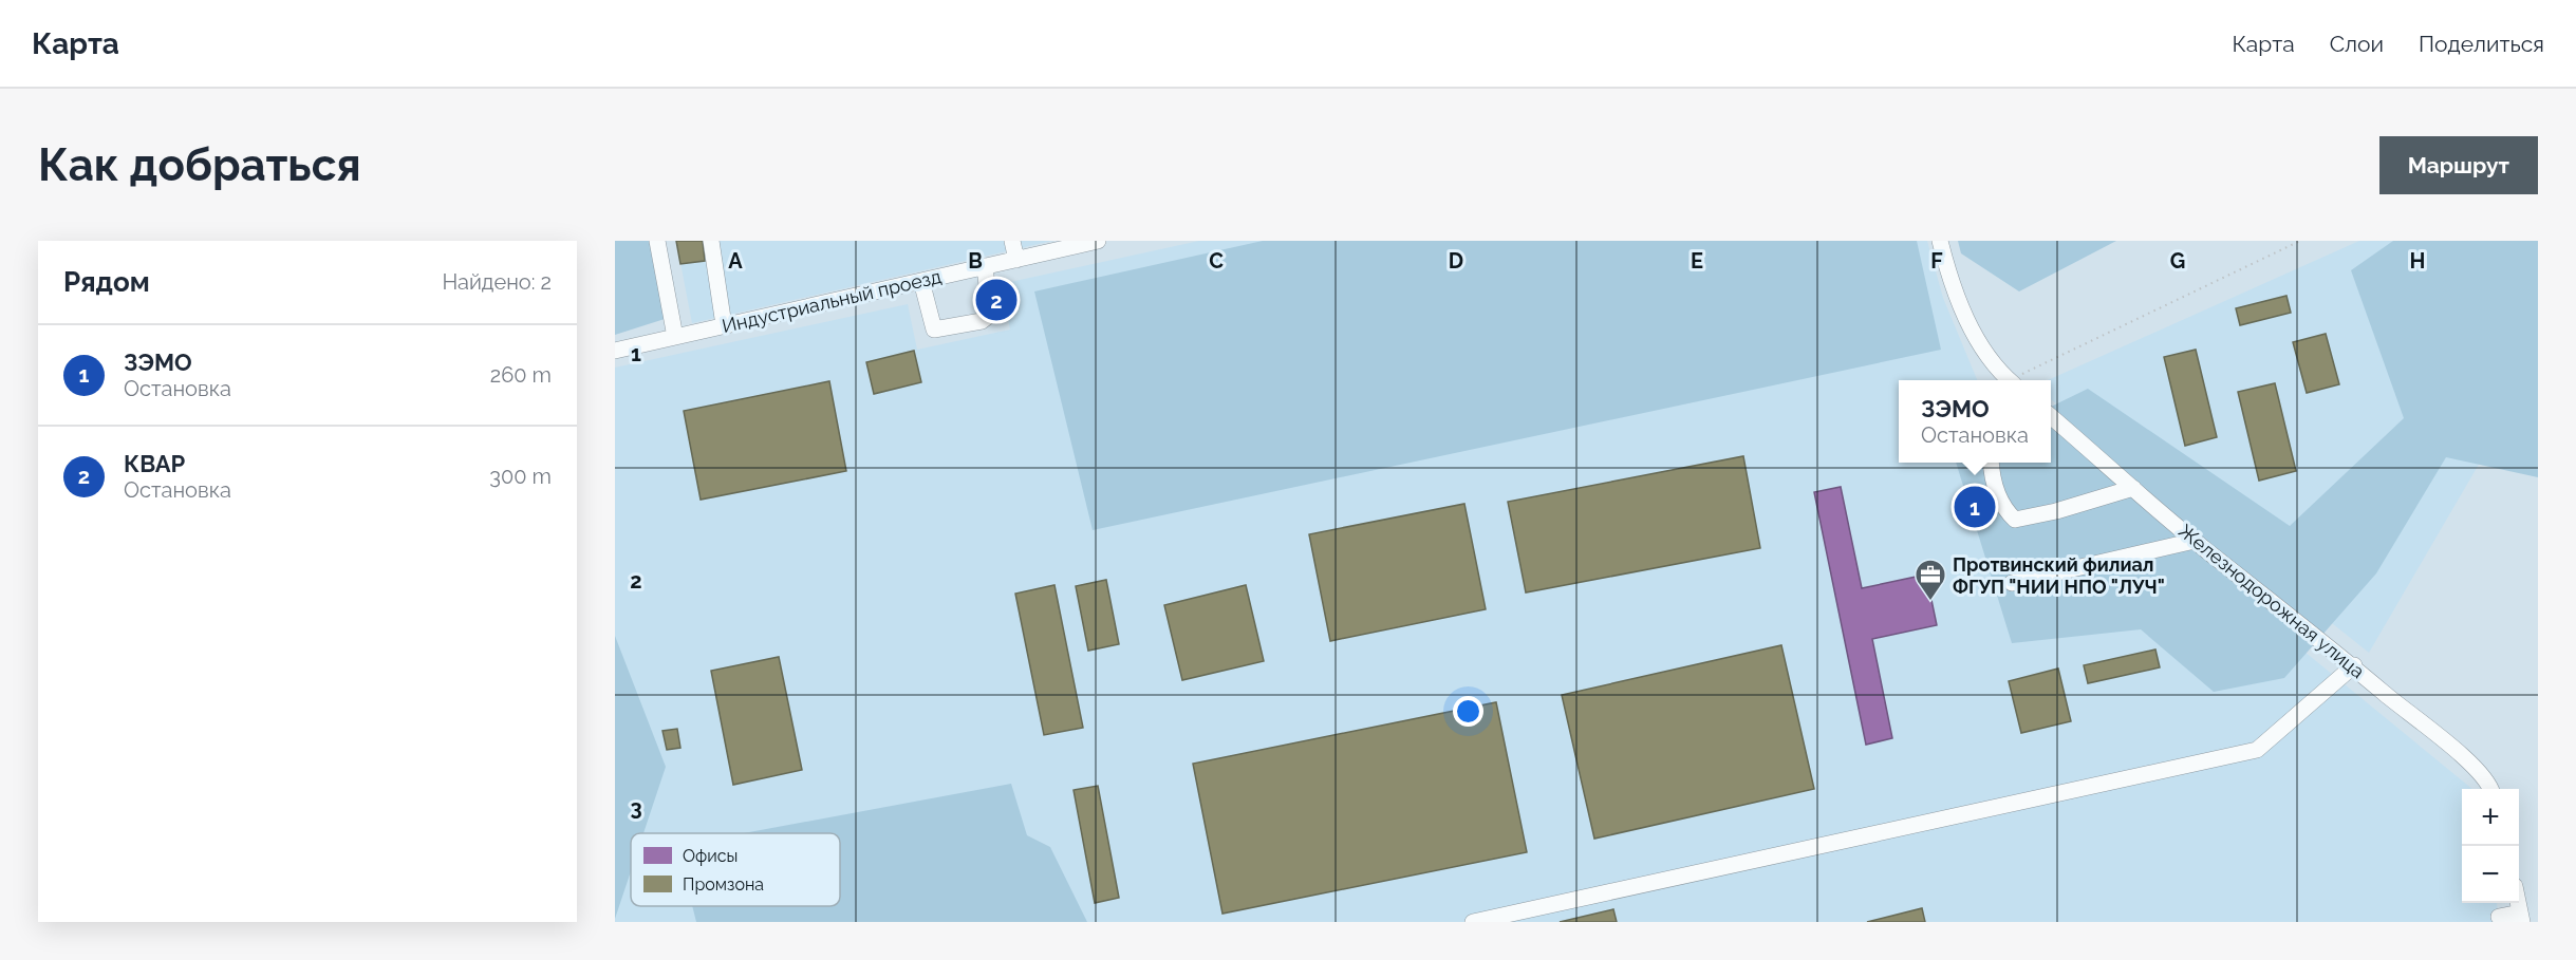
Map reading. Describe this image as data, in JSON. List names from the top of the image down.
{
  "streets": {
    "street": ["Индустриальный проезд", "Железнодорожная улица"]
  },
  "places": {
    "office": ["Протвинский филиал ФГУП \"НИИ НПО \"ЛУЧ\""]
  },
  "legend": ["Офисы", "Промзона"],
  "page": {
    "header": "Карта",
    "nav": ["Карта", "Слои", "Поделиться"],
    "buttons": "Маршрут",
    "title": "Как добраться",
    "heading": ["Рядом", "Найдено: 2"],
    "pins": ["2", "1"],
    "list": [
      {
        "mark": "1",
        "name": "ЗЭМО",
        "note": "Остановка",
        "value": "260 m"
      },
      {
        "mark": "2",
        "name": "КВАР",
        "note": "Остановка",
        "value": "300 m"
      }
    ],
    "popup": ["ЗЭМО", "Остановка"],
    "map_buttons": ["+", "−"]
  },
  "grid": {
    "columns": [
      "A",
      "B",
      "C",
      "D",
      "E",
      "F",
      "G",
      "H"
    ],
    "rows": ["1", "2", "3"]
  }
}
